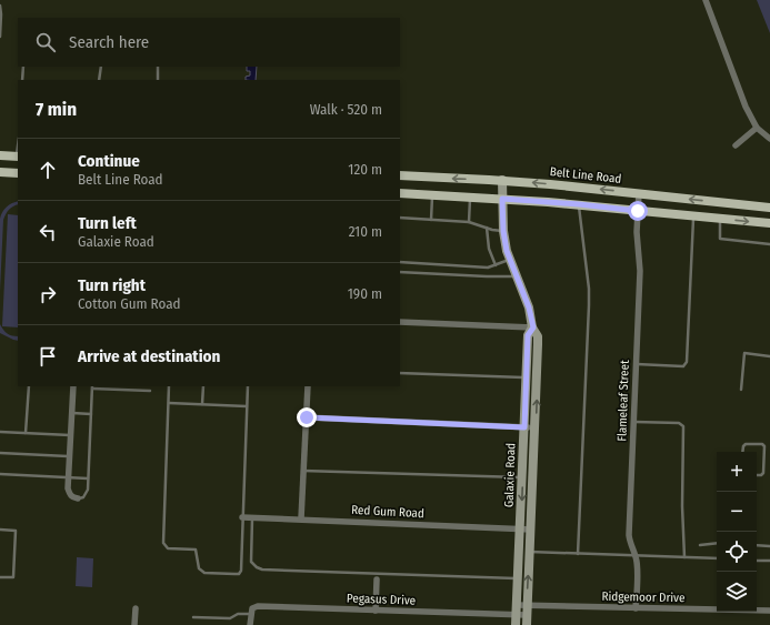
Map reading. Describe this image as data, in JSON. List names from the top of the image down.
{
  "streets": {
    "main road": ["Belt Line Road"],
    "street": [
      "Flameleaf Street",
      "Galaxie Road",
      "Red Gum Road",
      "Ridgemoor Drive",
      "Pegasus Drive"
    ]
  },
  "crossings": [
    ["Belt Line Road", "Flameleaf Street"],
    ["Belt Line Road", "Galaxie Road"],
    ["Flameleaf Street", "Ridgemoor Drive"],
    ["Galaxie Road", "Red Gum Road"],
    ["Galaxie Road", "Ridgemoor Drive"],
    ["Galaxie Road", "Pegasus Drive"]
  ],
  "page": {
    "search": "Search here",
    "heading": ["7 min", "Walk · 520 m"],
    "list": [
      ["Continue", "Belt Line Road", "120 m"],
      ["Turn left", "Galaxie Road", "210 m"],
      ["Turn right", "Cotton Gum Road", "190 m"],
      "Arrive at destination"
    ],
    "map_buttons": ["+", "−"]
  }
}
